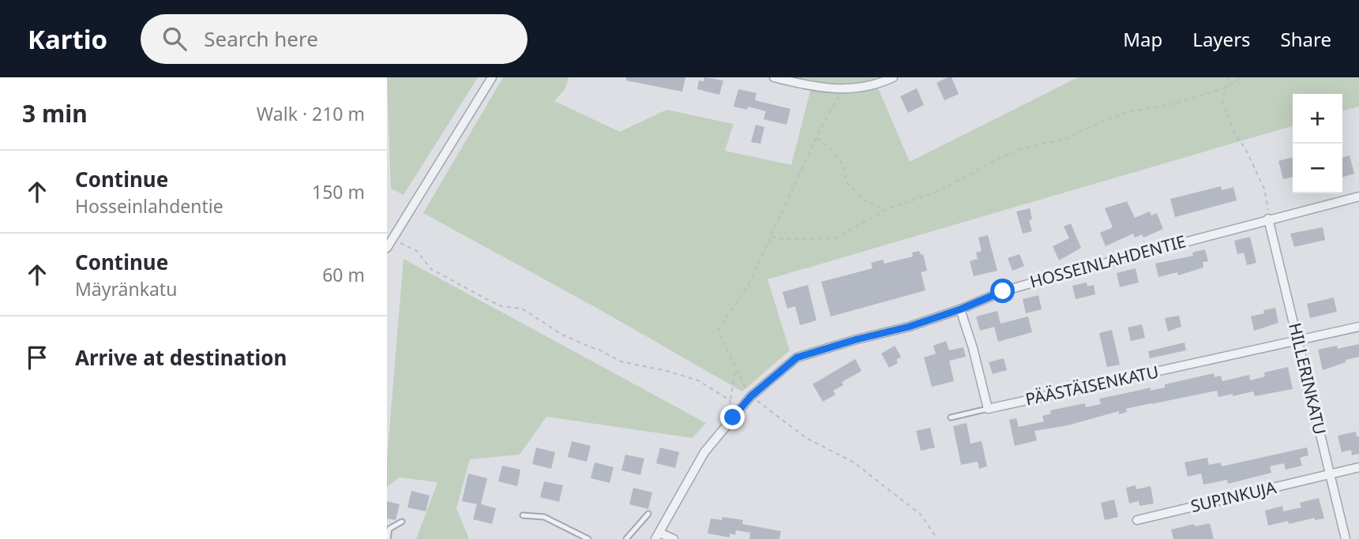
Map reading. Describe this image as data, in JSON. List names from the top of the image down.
{
  "streets": {
    "street": [
      "HOSSEINLAHDENTIE",
      "HILLERINKATU",
      "PÄÄSTÄISENKATU",
      "SUPINKUJA"
    ]
  },
  "crossings": [
    ["HOSSEINLAHDENTIE", "HILLERINKATU"],
    ["HILLERINKATU", "PÄÄSTÄISENKATU"],
    ["HILLERINKATU", "SUPINKUJA"]
  ],
  "page": {
    "header": "Kartio",
    "search": "Search here",
    "nav": ["Map", "Layers", "Share"],
    "heading": ["3 min", "Walk · 210 m"],
    "map_buttons": ["+", "−"],
    "list": [
      ["Continue", "Hosseinlahdentie", "150 m"],
      ["Continue", "Mäyränkatu", "60 m"],
      "Arrive at destination"
    ]
  }
}
